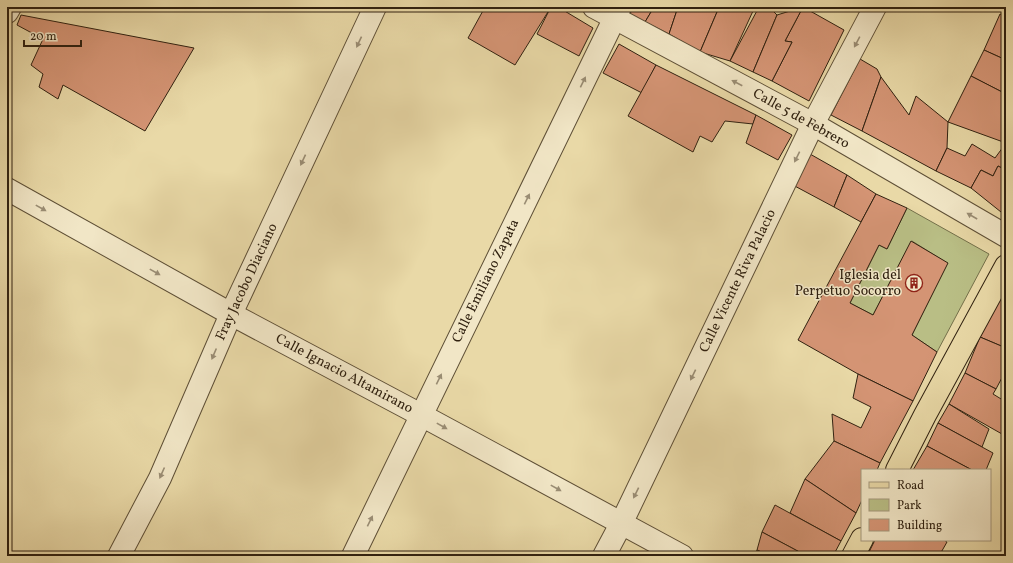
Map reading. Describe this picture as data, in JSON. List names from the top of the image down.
{
  "streets": {
    "street": [
      "Calle 5 de Febrero",
      "Calle Emiliano Zapata",
      "Calle Vicente Riva Palacio",
      "Fray Jacobo Diaciano",
      "Calle Ignacio Altamirano"
    ]
  },
  "crossings": [
    ["Calle 5 de Febrero", "Calle Emiliano Zapata"],
    ["Calle 5 de Febrero", "Calle Vicente Riva Palacio"],
    ["Calle Emiliano Zapata", "Calle Ignacio Altamirano"],
    ["Calle Vicente Riva Palacio", "Calle Ignacio Altamirano"],
    ["Fray Jacobo Diaciano", "Calle Ignacio Altamirano"]
  ],
  "one_way": [
    "Calle 5 de Febrero",
    "Calle Emiliano Zapata",
    "Calle Vicente Riva Palacio",
    "Fray Jacobo Diaciano",
    "Calle Ignacio Altamirano"
  ],
  "places": {
    "building": ["Iglesia del Perpetuo Socorro"]
  },
  "legend": ["Road", "Park", "Building"],
  "scale_bar": "20 m"
}
